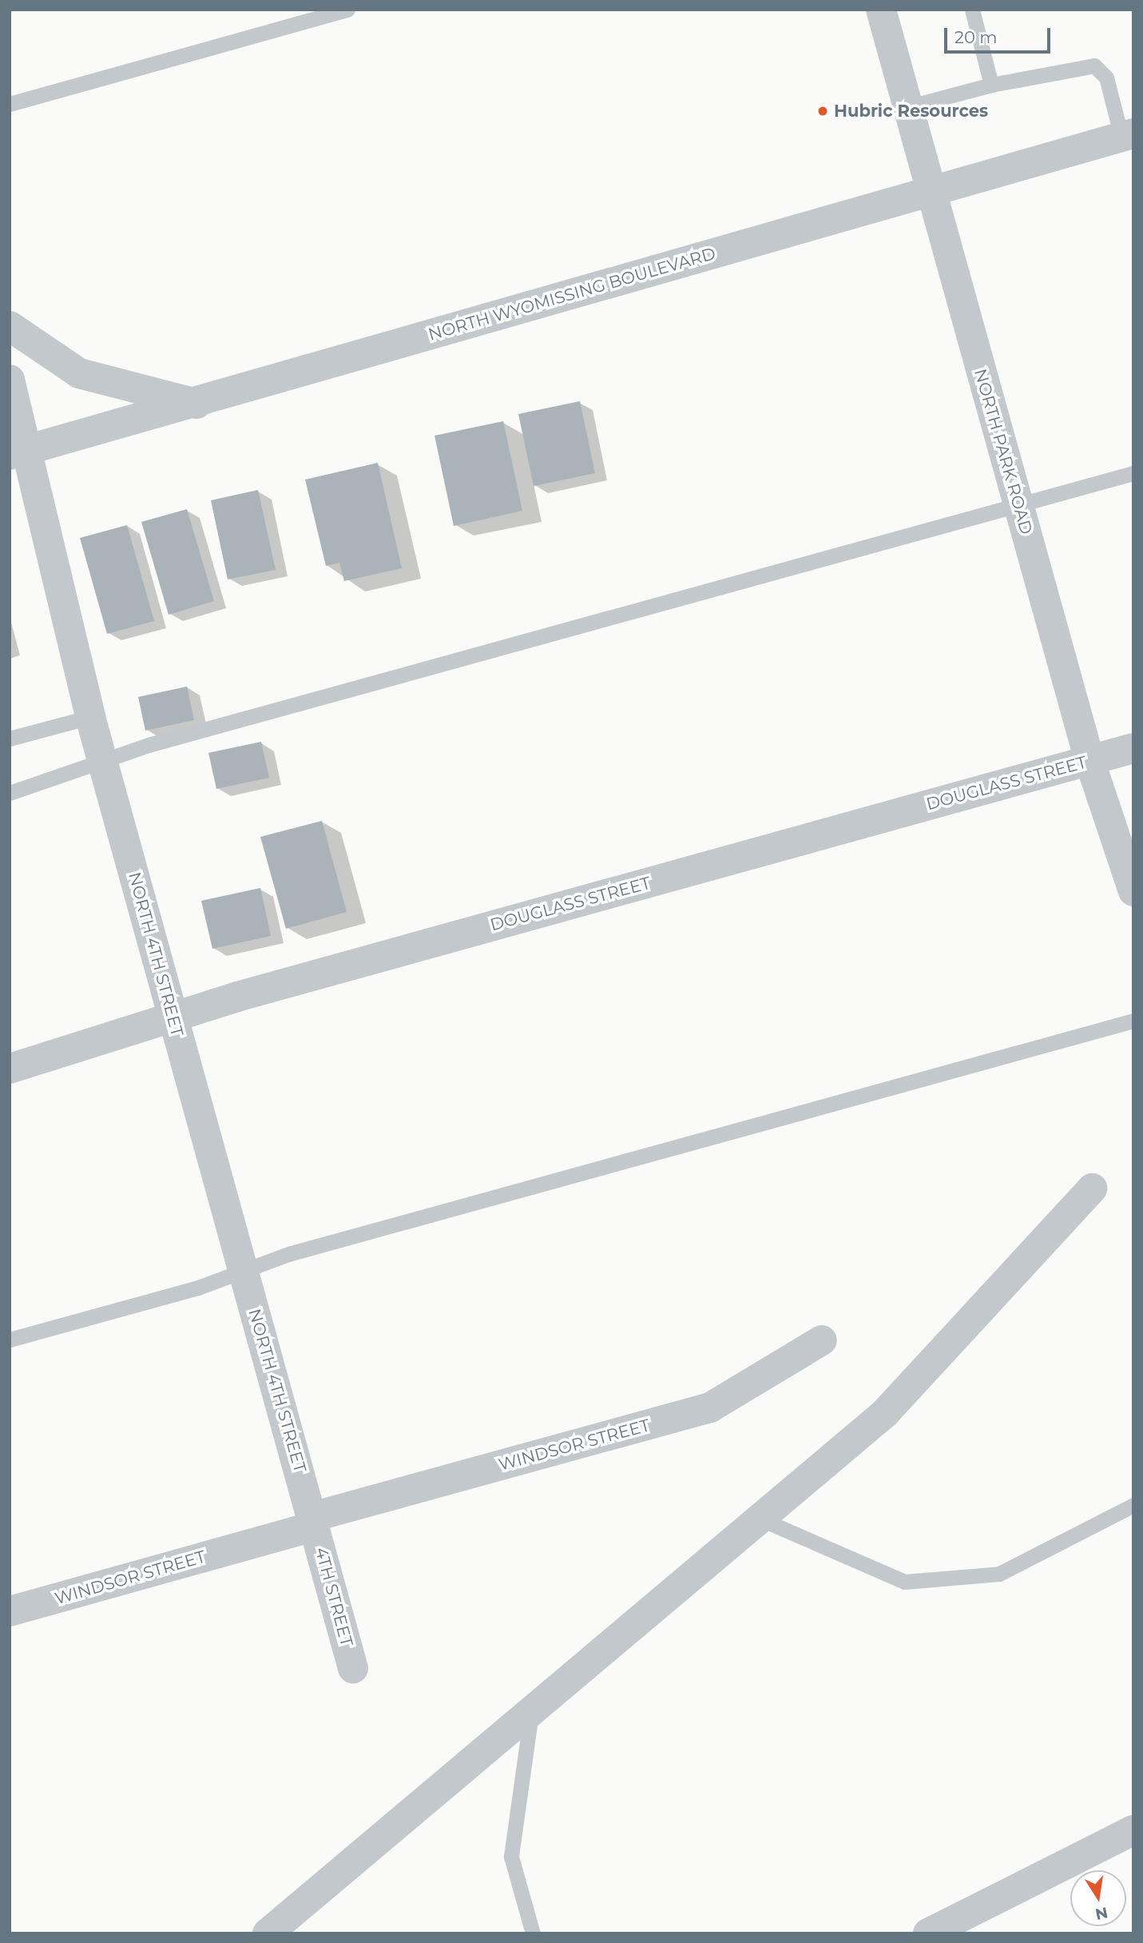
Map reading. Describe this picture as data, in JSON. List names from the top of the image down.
{
  "streets": {
    "street": [
      "NORTH WYOMISSING BOULEVARD",
      "NORTH PARK ROAD",
      "DOUGLASS STREET",
      "NORTH 4TH STREET",
      "WINDSOR STREET",
      "4TH STREET"
    ]
  },
  "crossings": [
    ["NORTH WYOMISSING BOULEVARD", "NORTH PARK ROAD"],
    ["NORTH WYOMISSING BOULEVARD", "NORTH 4TH STREET"],
    ["NORTH PARK ROAD", "DOUGLASS STREET"],
    ["DOUGLASS STREET", "NORTH 4TH STREET"],
    ["NORTH 4TH STREET", "WINDSOR STREET"],
    ["NORTH 4TH STREET", "4TH STREET"],
    ["WINDSOR STREET", "4TH STREET"]
  ],
  "places": ["Hubric Resources"],
  "scale_bar": "20 m",
  "north": "bottom"
}
